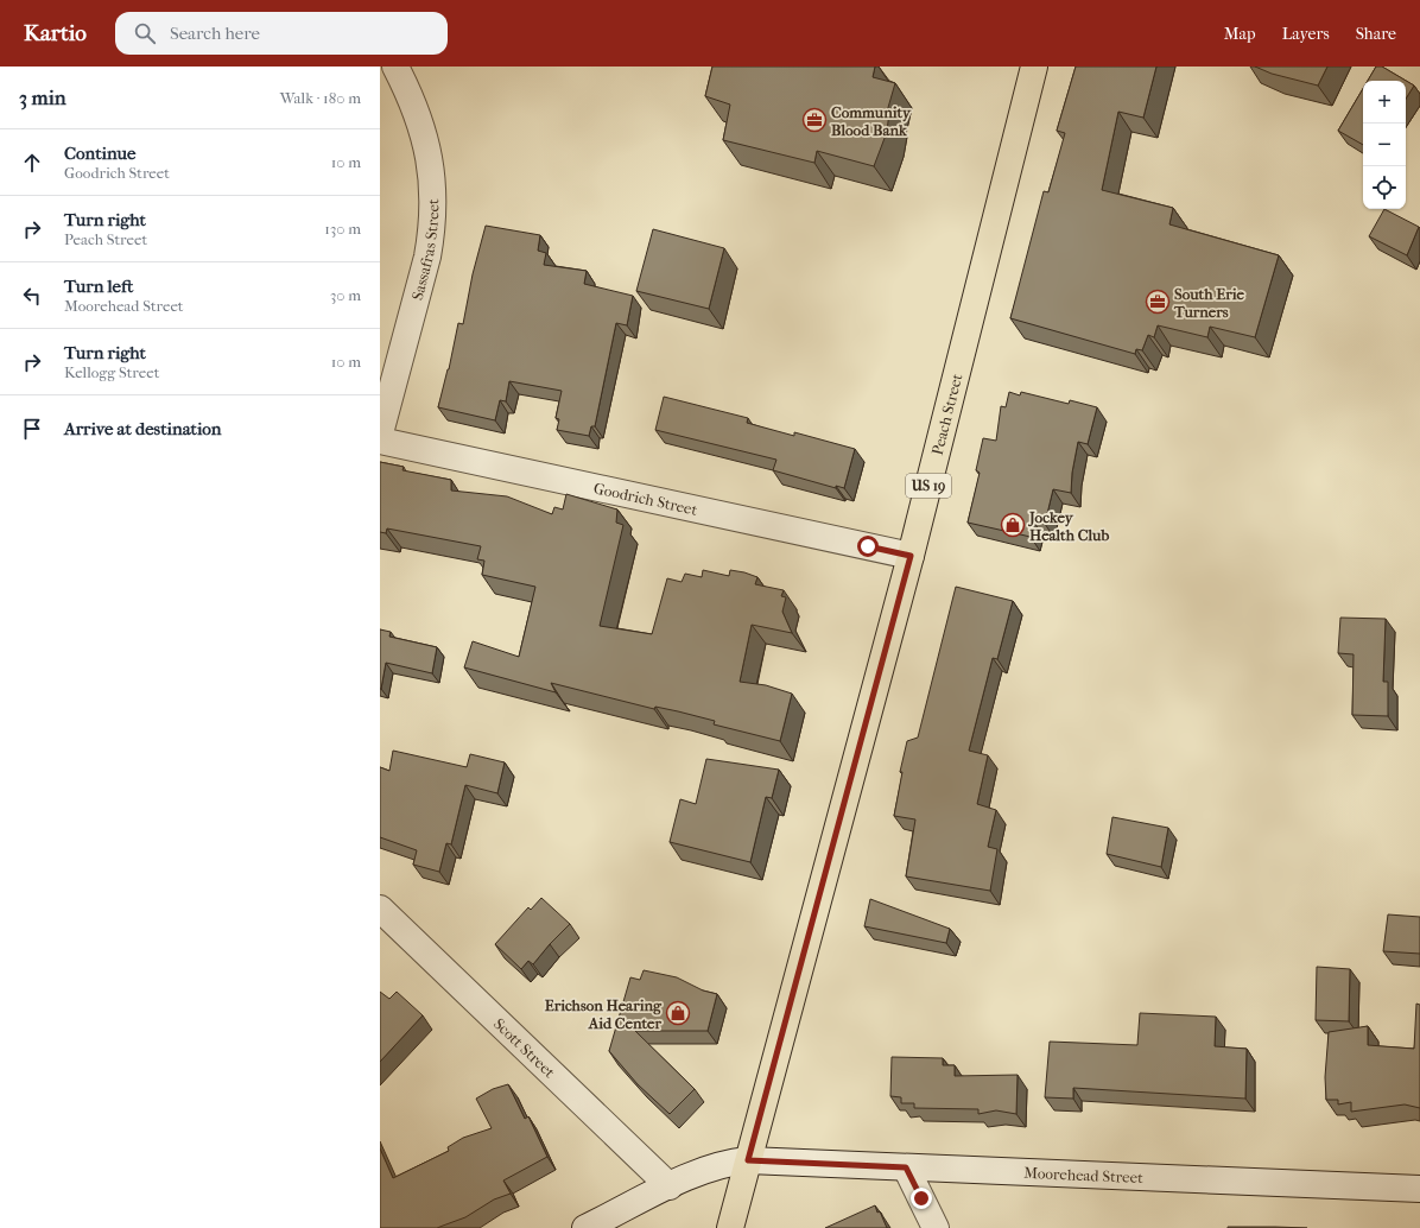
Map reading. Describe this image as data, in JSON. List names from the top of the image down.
{
  "streets": {
    "main road": ["Peach Street", "US 19"],
    "street": [
      "Sassafras Street",
      "Goodrich Street",
      "Scott Street",
      "Moorehead Street"
    ]
  },
  "crossings": [
    ["Peach Street", "Goodrich Street"],
    ["Peach Street", "Moorehead Street"],
    ["Scott Street", "Moorehead Street"]
  ],
  "places": {
    "office": ["Community Blood Bank", "South Erie Turners"],
    "shop": ["Jockey Health Club", "Erichson Hearing Aid Center"]
  },
  "page": {
    "header": "Kartio",
    "search": "Search here",
    "nav": ["Map", "Layers", "Share"],
    "heading": ["3 min", "Walk · 180 m"],
    "map_buttons": ["+", "−"],
    "list": [
      ["Continue", "Goodrich Street", "10 m"],
      ["Turn right", "Peach Street", "130 m"],
      ["Turn left", "Moorehead Street", "30 m"],
      ["Turn right", "Kellogg Street", "10 m"],
      "Arrive at destination"
    ]
  }
}
